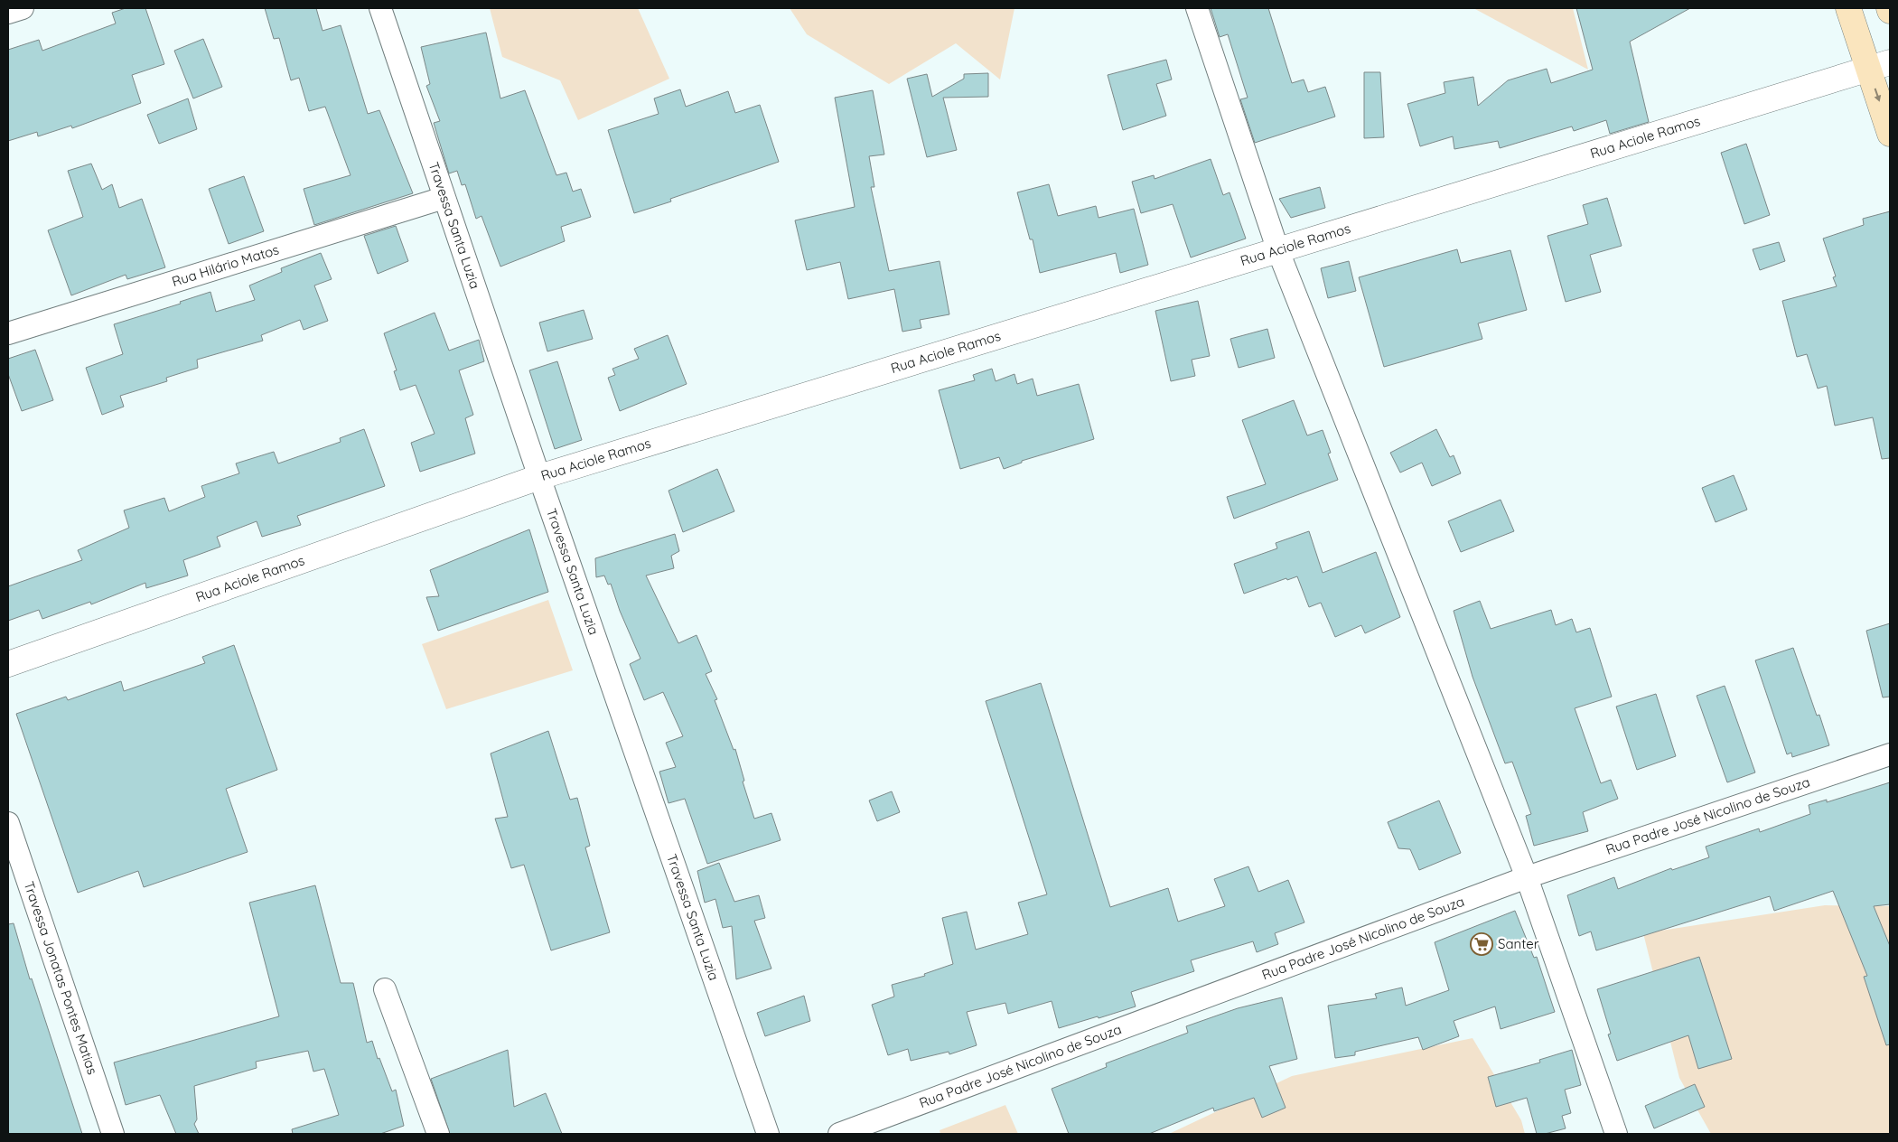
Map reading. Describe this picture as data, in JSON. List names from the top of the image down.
{
  "streets": {
    "street": [
      "Rua Aciole Ramos",
      "Travessa Santa Luzia",
      "Rua Hilário Matos",
      "Rua Padre José Nicolino de Souza",
      "Travessa Jonatas Pontes Matias"
    ]
  },
  "crossings": [
    ["Rua Aciole Ramos", "Travessa Santa Luzia"],
    ["Travessa Santa Luzia", "Rua Hilário Matos"]
  ],
  "places": {
    "supermarket": ["Santer"]
  }
}
